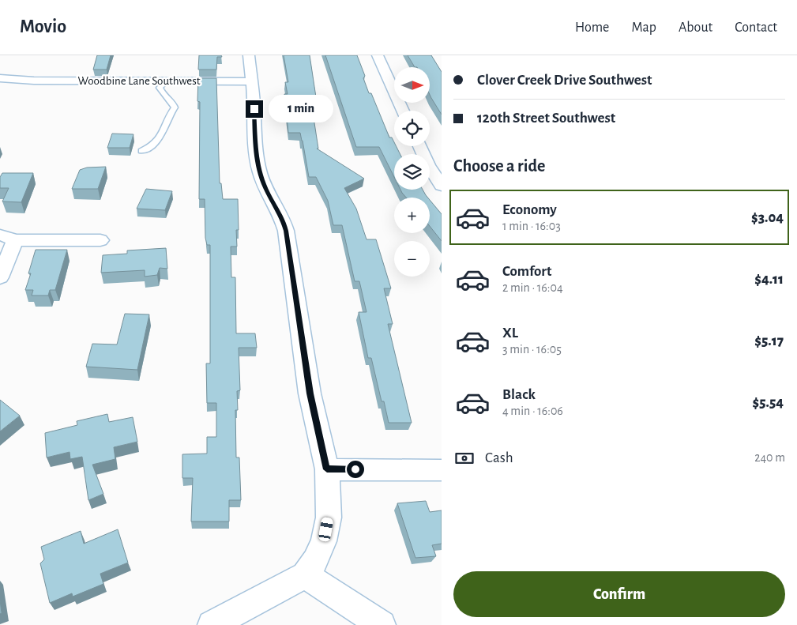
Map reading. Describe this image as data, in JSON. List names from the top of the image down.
{
  "streets": {
    "street": ["Woodbine Lane Southwest"]
  },
  "north": "right",
  "page": {
    "header": "Movio",
    "nav": [
      "Home",
      "Map",
      "About",
      "Contact"
    ],
    "banner": ["Clover Creek Drive Southwest", "120th Street Southwest"],
    "map_buttons": ["+", "−"],
    "bubble": "1 min",
    "heading": "Choose a ride",
    "list": [
      {
        "name": "Economy",
        "note": "1 min · 16:03",
        "value": "$3.04"
      },
      {
        "name": "Comfort",
        "note": "2 min · 16:04",
        "value": "$4.11"
      },
      {
        "name": "XL",
        "note": "3 min · 16:05",
        "value": "$5.17"
      },
      {
        "name": "Black",
        "note": "4 min · 16:06",
        "value": "$5.54"
      }
    ],
    "pay": ["Cash", "240 m"],
    "buttons": "Confirm"
  }
}
